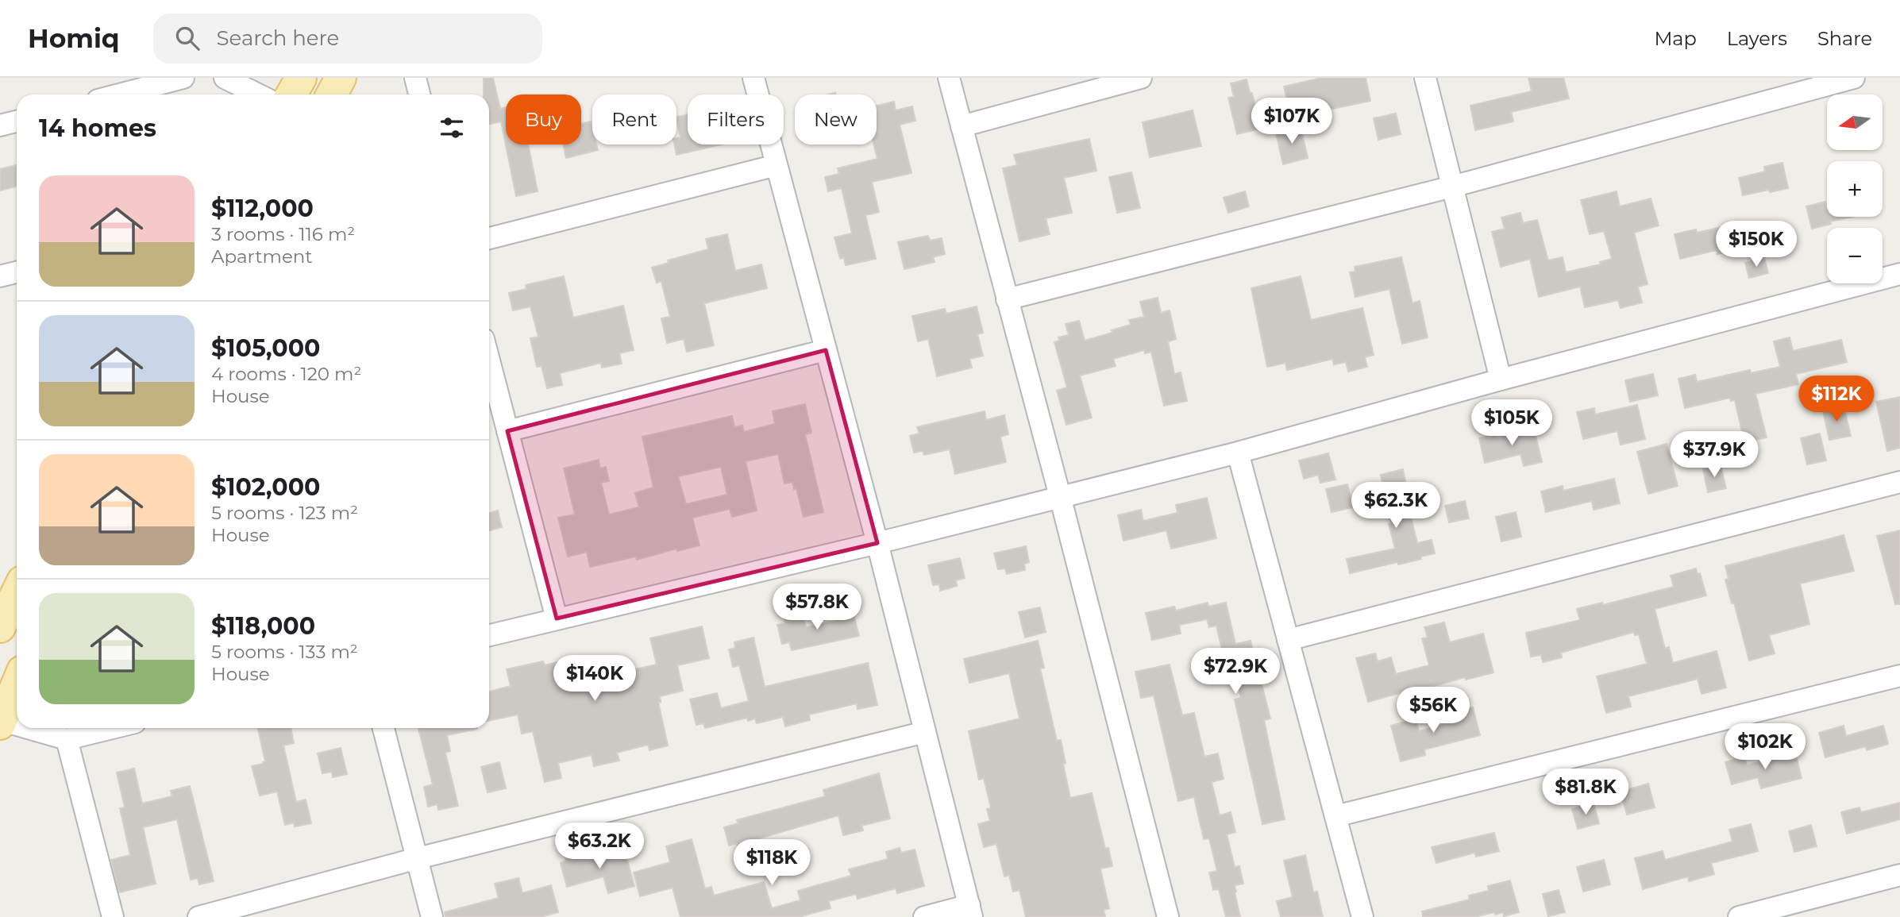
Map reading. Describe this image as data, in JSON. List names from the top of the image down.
{
  "north": "left",
  "page": {
    "header": "Homiq",
    "search": "Search here",
    "nav": ["Map", "Layers", "Share"],
    "map_buttons": ["+", "−"],
    "chip": [
      "Buy",
      "Rent",
      "Filters",
      "New"
    ],
    "heading": "14 homes",
    "price": [
      "$107K",
      "$150K",
      "$112K",
      "$105K",
      "$37.9K",
      "$62.3K",
      "$57.8K",
      "$72.9K",
      "$140K",
      "$56K",
      "$102K",
      "$81.8K",
      "$63.2K",
      "$118K"
    ],
    "list": [
      {
        "name": "$112,000",
        "note": "3 rooms · 116 m² · Apartment"
      },
      {
        "name": "$105,000",
        "note": "4 rooms · 120 m² · House"
      },
      {
        "name": "$102,000",
        "note": "5 rooms · 123 m² · House"
      },
      {
        "name": "$118,000",
        "note": "5 rooms · 133 m² · House"
      }
    ]
  }
}
